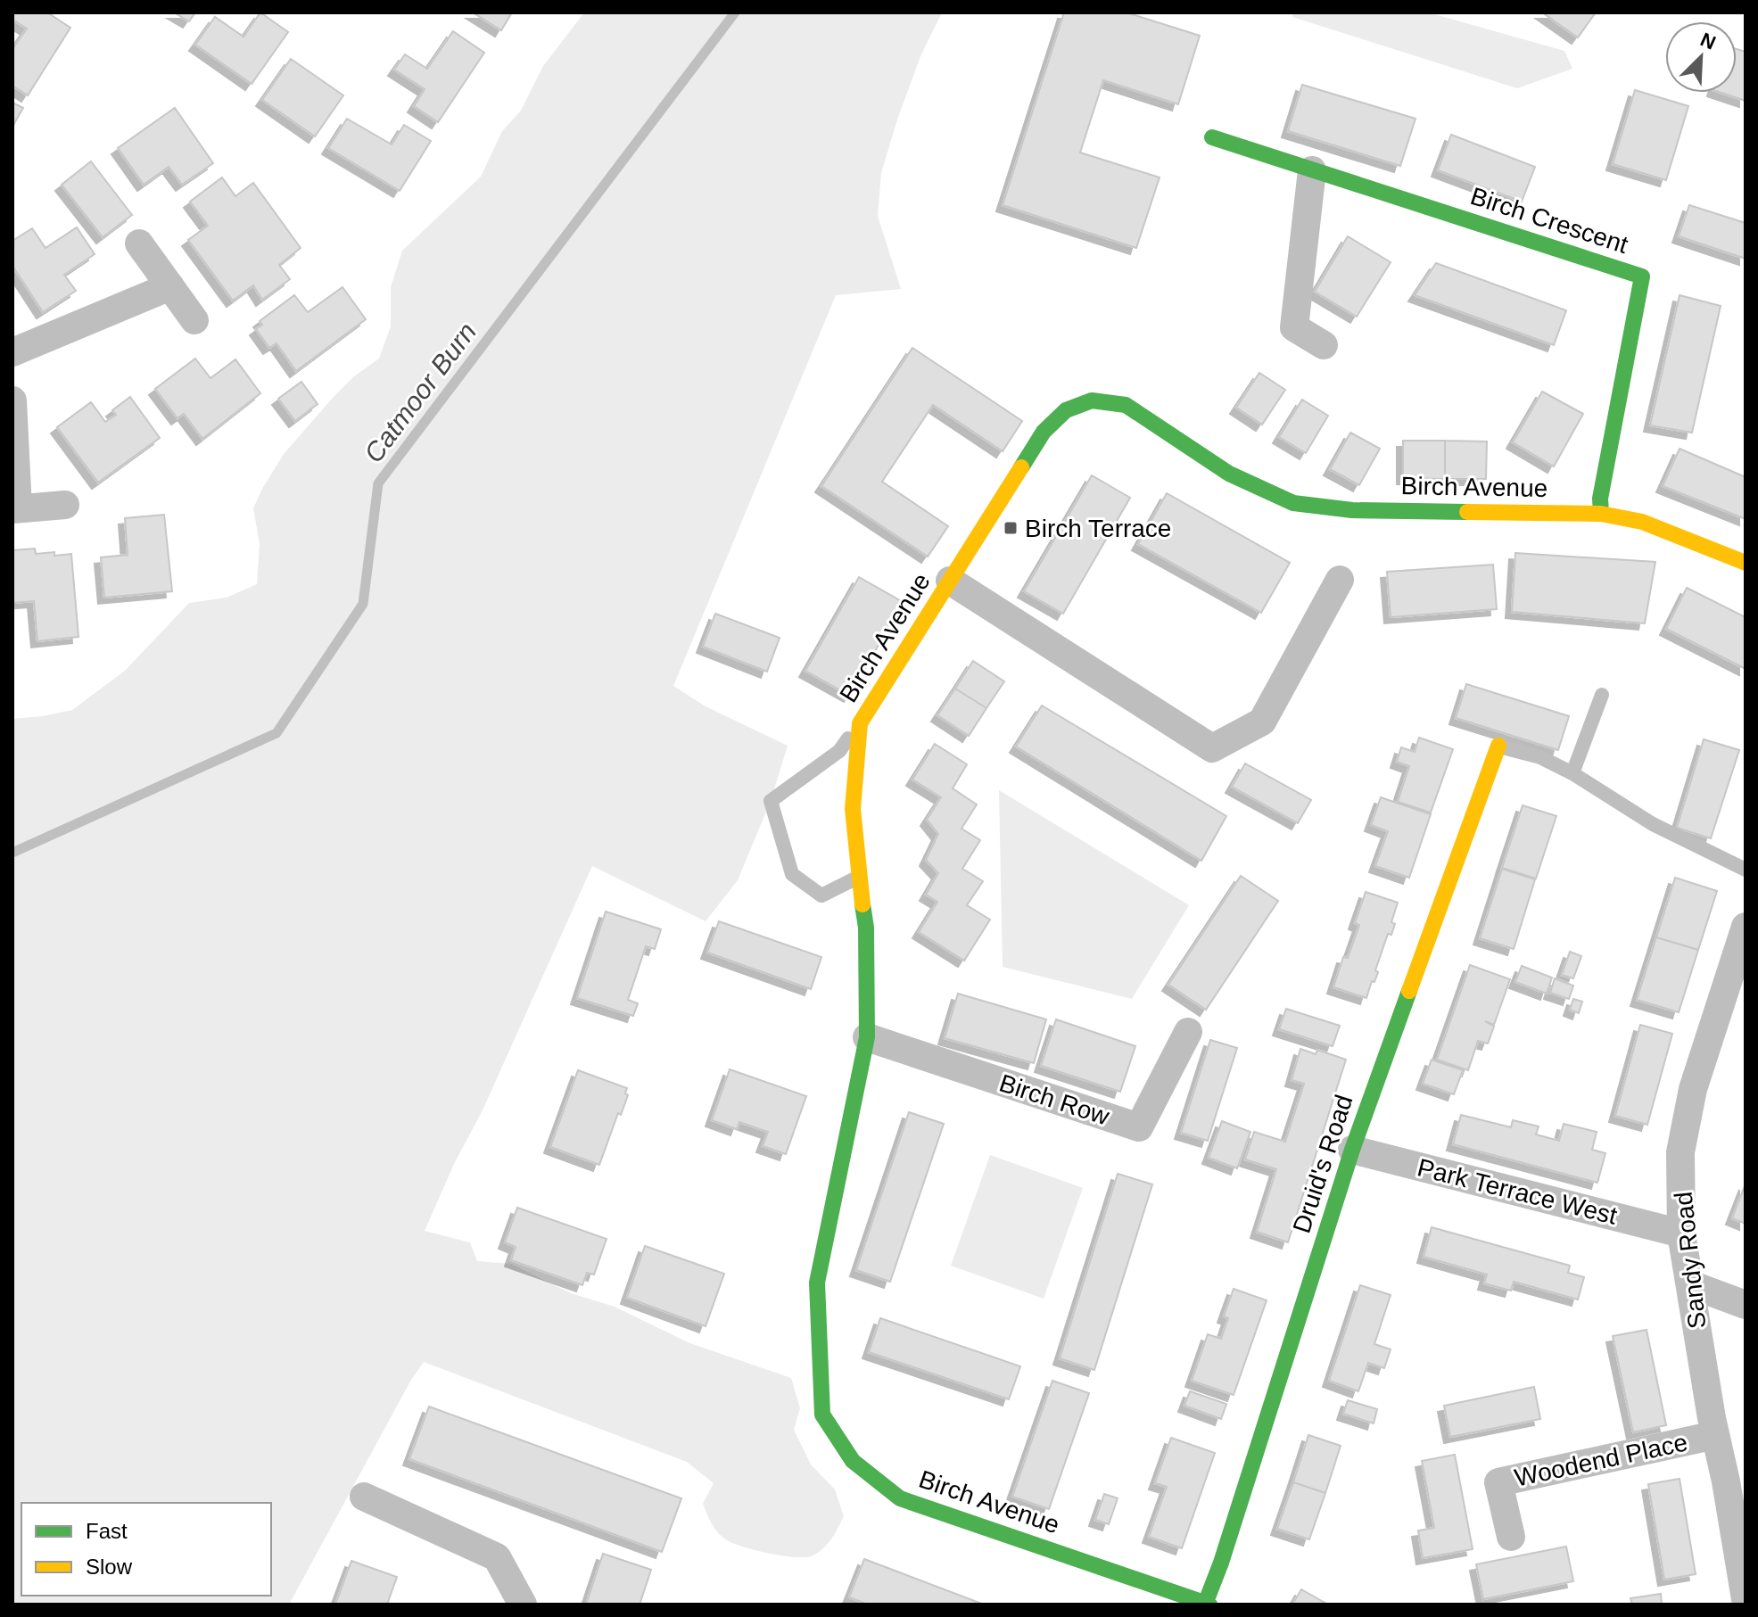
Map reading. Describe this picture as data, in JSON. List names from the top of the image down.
{
  "streets": {
    "street": [
      "Birch Crescent",
      "Birch Avenue",
      "Birch Row",
      "Druid's Road",
      "Park Terrace West",
      "Sandy Road",
      "Woodend Place"
    ]
  },
  "crossings": [
    ["Birch Crescent", "Birch Avenue"],
    ["Birch Avenue", "Birch Row"],
    ["Birch Avenue", "Druid's Road"],
    ["Druid's Road", "Park Terrace West"],
    ["Park Terrace West", "Sandy Road"],
    ["Sandy Road", "Woodend Place"]
  ],
  "water": ["Catmoor Burn"],
  "places": {
    "transit": ["Birch Terrace"]
  },
  "legend": ["Fast", "Slow"],
  "north": "top right"
}
